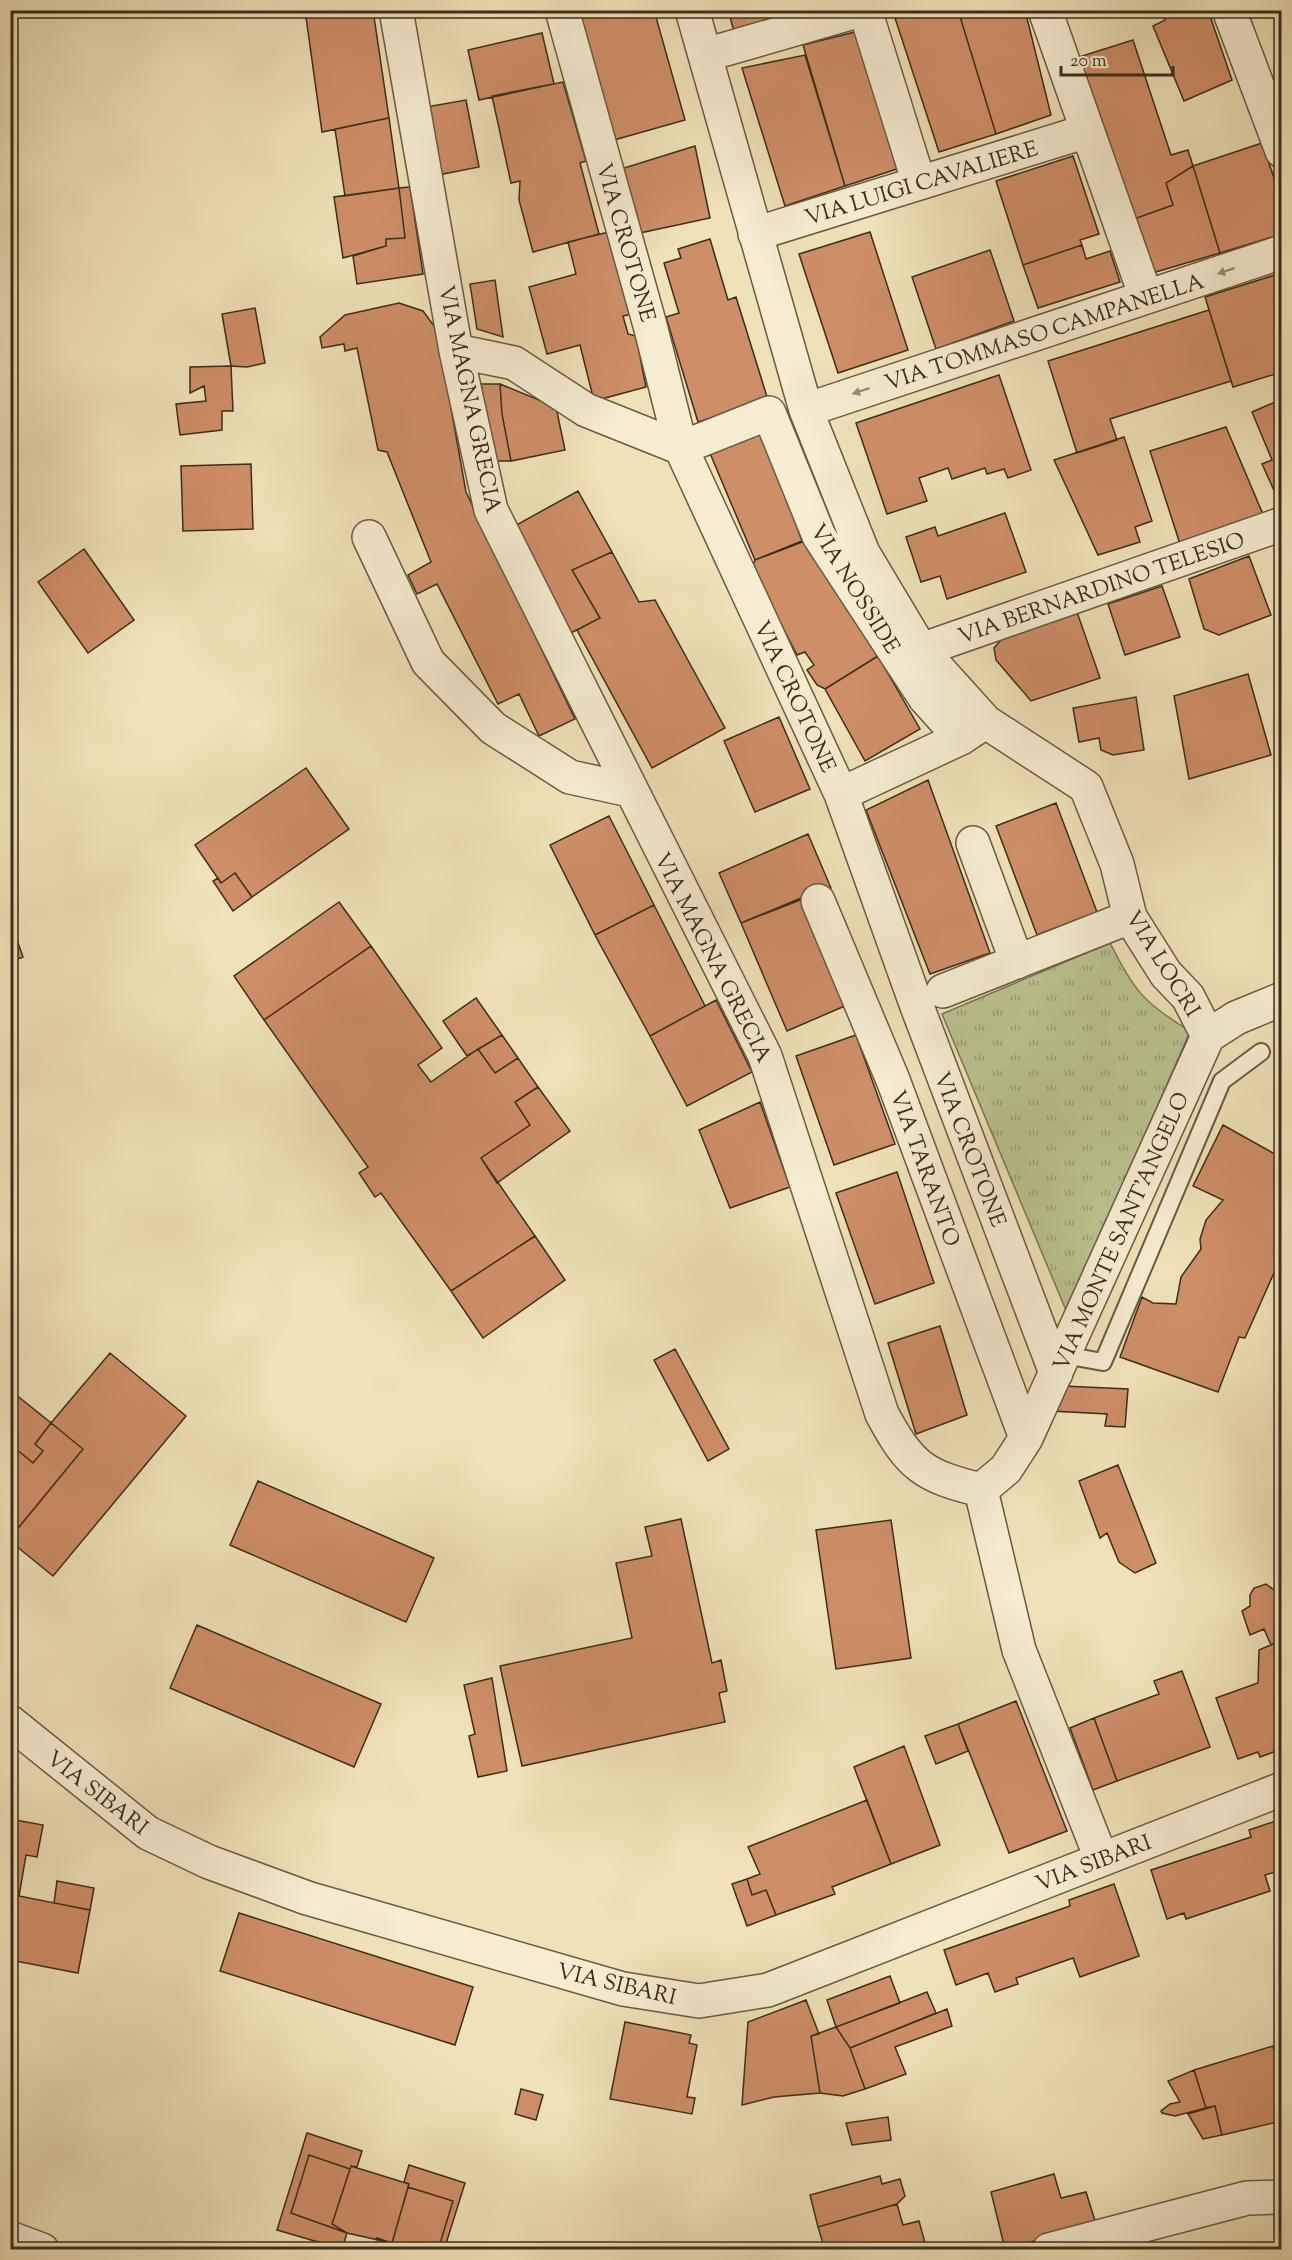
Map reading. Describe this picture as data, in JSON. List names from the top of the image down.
{
  "streets": {
    "street": [
      "VIA LUIGI CAVALIERE",
      "VIA CROTONE",
      "VIA TOMMASO CAMPANELLA",
      "VIA MAGNA GRECIA",
      "VIA BERNARDINO TELESIO",
      "VIA NOSSIDE",
      "VIA LOCRI",
      "VIA TARANTO",
      "VIA MONTE SANT'ANGELO",
      "VIA SIBARI"
    ]
  },
  "crossings": [
    ["VIA CROTONE", "VIA NOSSIDE"],
    ["VIA CROTONE", "VIA MONTE SANT'ANGELO"],
    ["VIA MAGNA GRECIA", "VIA MONTE SANT'ANGELO"],
    ["VIA NOSSIDE", "VIA LOCRI"],
    ["VIA LOCRI", "VIA MONTE SANT'ANGELO"],
    ["VIA TARANTO", "VIA MONTE SANT'ANGELO"]
  ],
  "one_way": ["VIA TOMMASO CAMPANELLA"],
  "scale_bar": "20 m"
}
